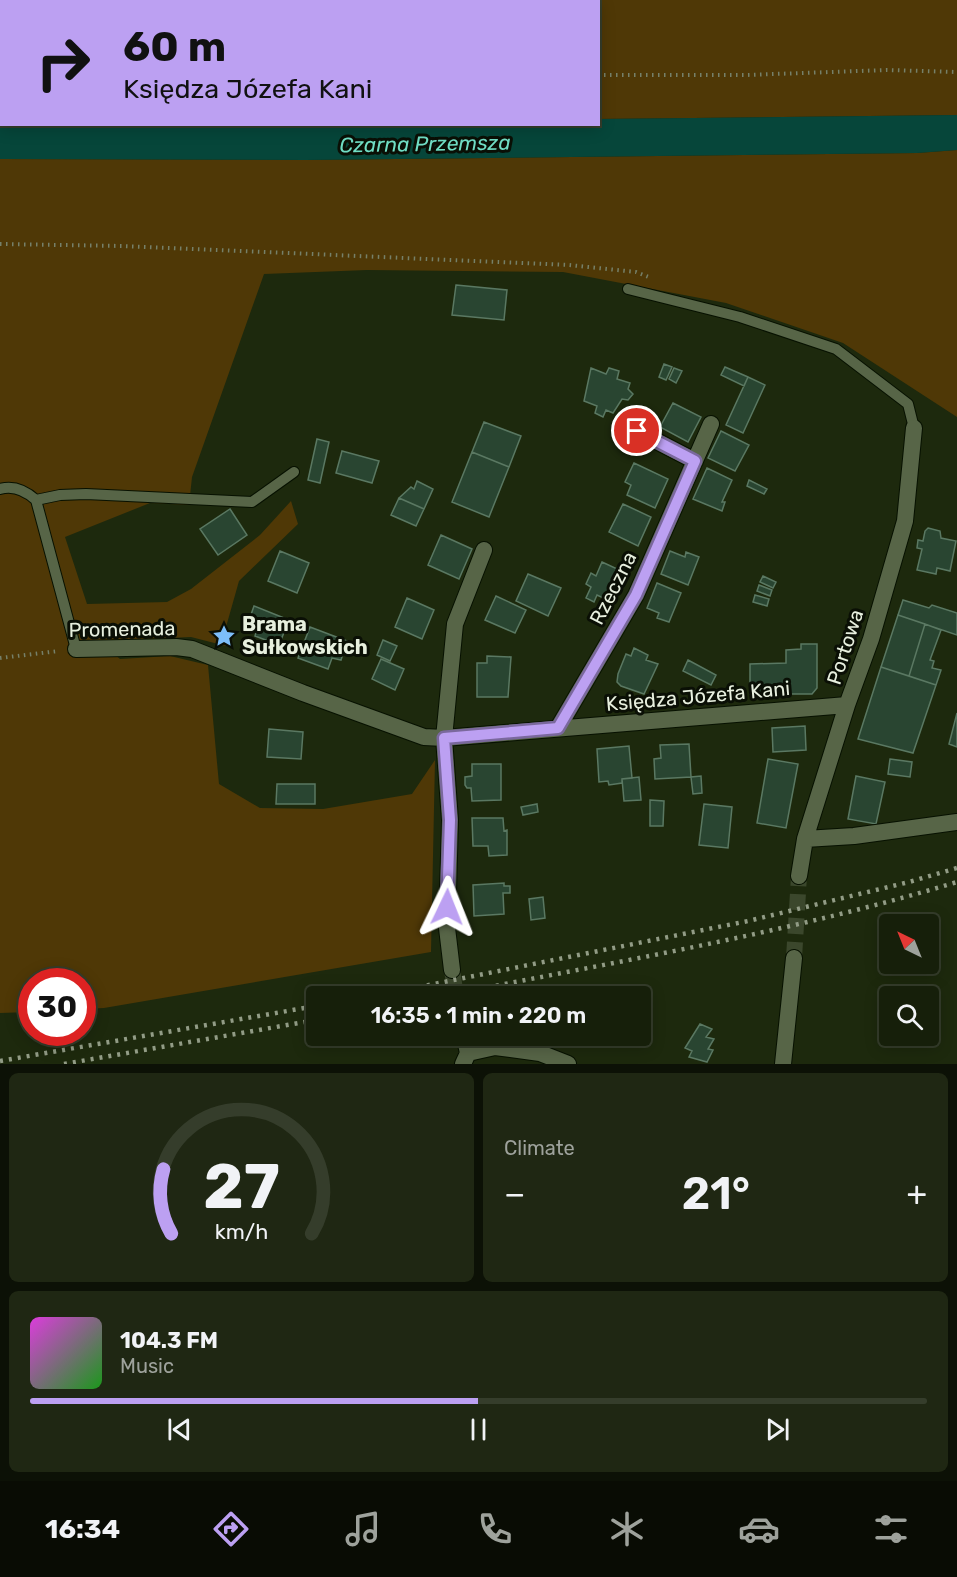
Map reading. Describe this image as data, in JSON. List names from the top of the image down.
{
  "streets": {
    "street": [
      "Rzeczna",
      "Promenada",
      "Portowa",
      "Księdza Józefa Kani"
    ]
  },
  "crossings": [
    ["Rzeczna", "Księdza Józefa Kani"],
    ["Promenada", "Księdza Józefa Kani"],
    ["Portowa", "Księdza Józefa Kani"]
  ],
  "water": ["Czarna Przemsza"],
  "places": {
    "place": ["Brama Sułkowskich"]
  },
  "north": "top left",
  "page": {
    "turn": ["60 m", "Księdza Józefa Kani"],
    "limit": "30",
    "trip": "16:35 · 1 min · 220 m",
    "tile": "Climate",
    "heat": ["−", "21°", "+"],
    "song": ["104.3 FM", "Music"],
    "tabs": "16:34",
    "gauge": ["27", "km/h"]
  }
}
